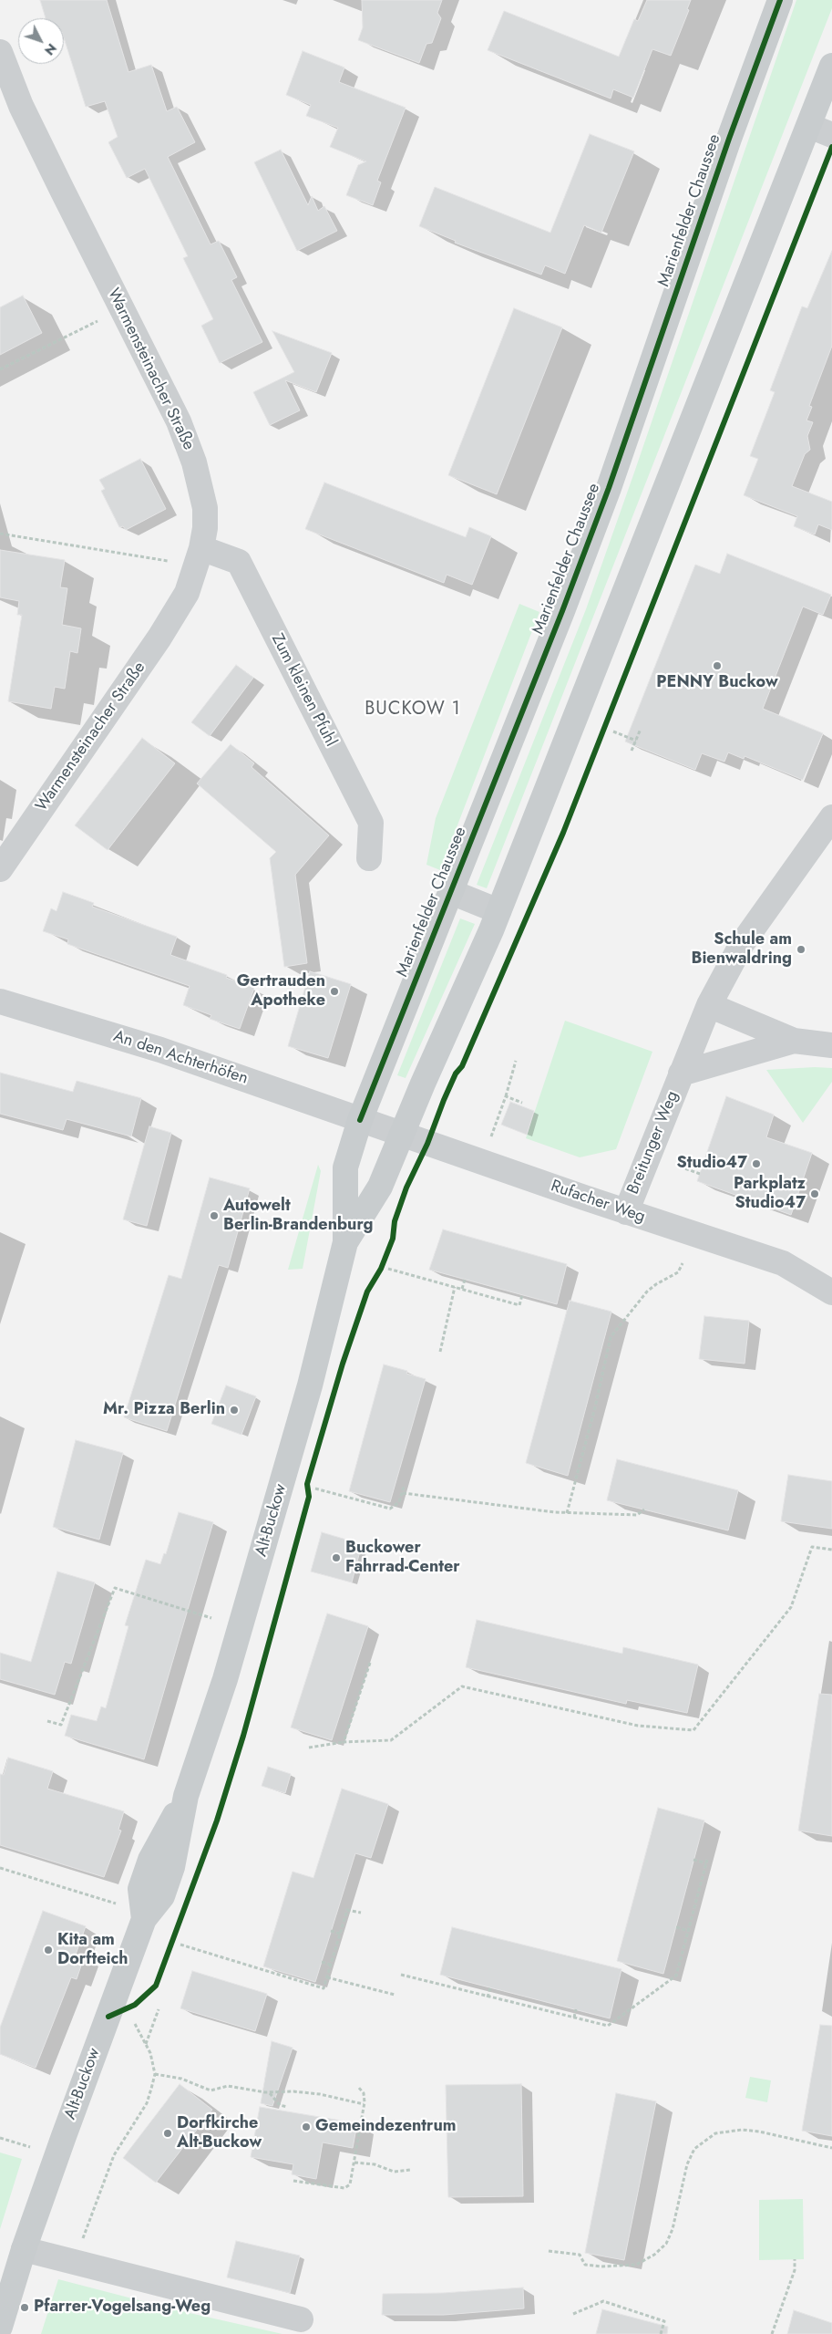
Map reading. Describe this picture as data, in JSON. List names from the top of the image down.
{
  "streets": {
    "main road": ["Marienfelder Chaussee", "Alt-Buckow"],
    "street": [
      "Warmensteinacher Straße",
      "Zum kleinen Pfuhl",
      "An den Achterhöfen",
      "Breitunger Weg",
      "Rufacher Weg"
    ]
  },
  "crossings": [
    ["Marienfelder Chaussee", "An den Achterhöfen"],
    ["Marienfelder Chaussee", "Rufacher Weg"],
    ["Marienfelder Chaussee", "Alt-Buckow"],
    ["Warmensteinacher Straße", "Zum kleinen Pfuhl"],
    ["An den Achterhöfen", "Rufacher Weg"],
    ["Breitunger Weg", "Rufacher Weg"]
  ],
  "districts": ["BUCKOW 1"],
  "places": [
    "PENNY Buckow",
    "Schule am Bienwaldring",
    "Gertrauden Apotheke",
    "Studio47",
    "Parkplatz Studio47",
    "Autowelt Berlin-Brandenburg",
    "Mr. Pizza Berlin",
    "Buckower Fahrrad-Center",
    "Kita am Dorfteich",
    "Gemeindezentrum",
    "Dorfkirche Alt-Buckow",
    "Pfarrer-Vogelsang-Weg"
  ],
  "north": "bottom right"
}
